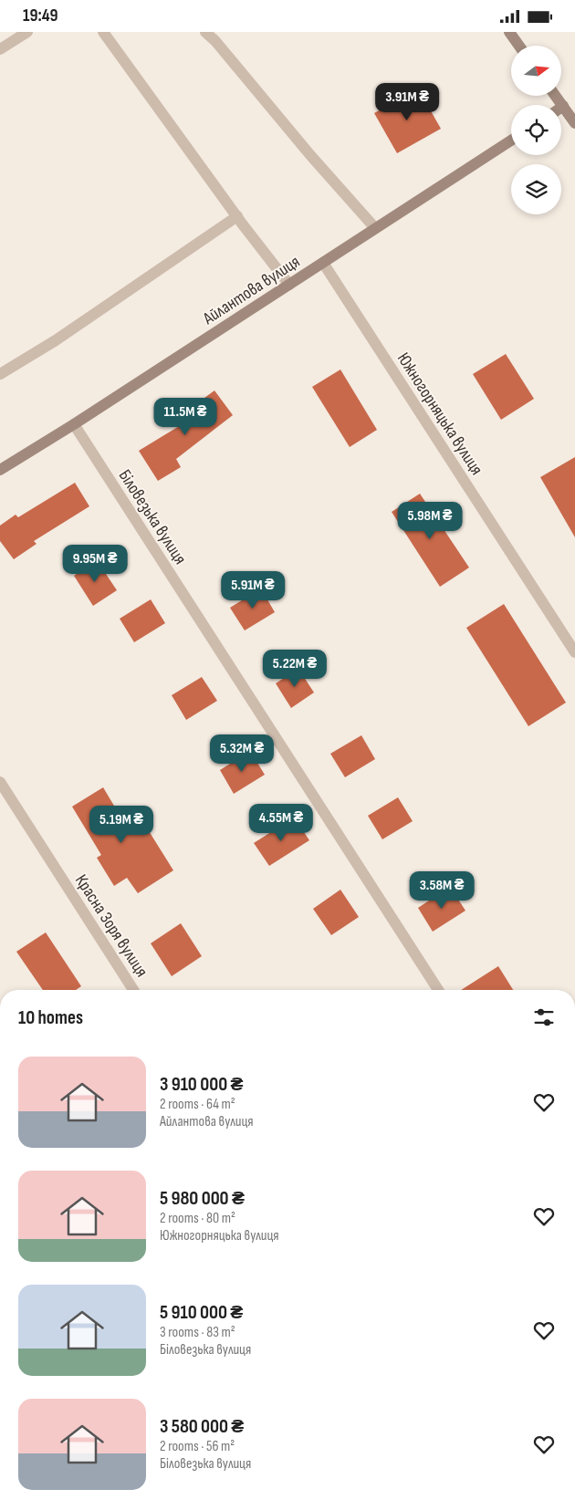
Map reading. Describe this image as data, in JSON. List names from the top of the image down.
{
  "streets": {
    "street": [
      "Айлантова вулиця",
      "Южногорняцька вулиця",
      "Біловезька вулиця",
      "Красна Зоря вулиця"
    ]
  },
  "crossings": [
    ["Айлантова вулиця", "Южногорняцька вулиця"],
    ["Айлантова вулиця", "Біловезька вулиця"]
  ],
  "north": "right",
  "page": {
    "status": "19:49",
    "price": [
      "3.91M ₴",
      "11.5M ₴",
      "5.98M ₴",
      "9.95M ₴",
      "5.91M ₴",
      "5.22M ₴",
      "5.32M ₴",
      "4.55M ₴",
      "5.19M ₴",
      "3.58M ₴"
    ],
    "heading": "10 homes",
    "list": [
      {
        "name": "3 910 000 ₴",
        "note": "2 rooms · 64 m² · Айлантова вулиця"
      },
      {
        "name": "5 980 000 ₴",
        "note": "2 rooms · 80 m² · Южногорняцька вулиця"
      },
      {
        "name": "5 910 000 ₴",
        "note": "3 rooms · 83 m² · Біловезька вулиця"
      },
      {
        "name": "3 580 000 ₴",
        "note": "2 rooms · 56 m² · Біловезька вулиця"
      }
    ]
  }
}
